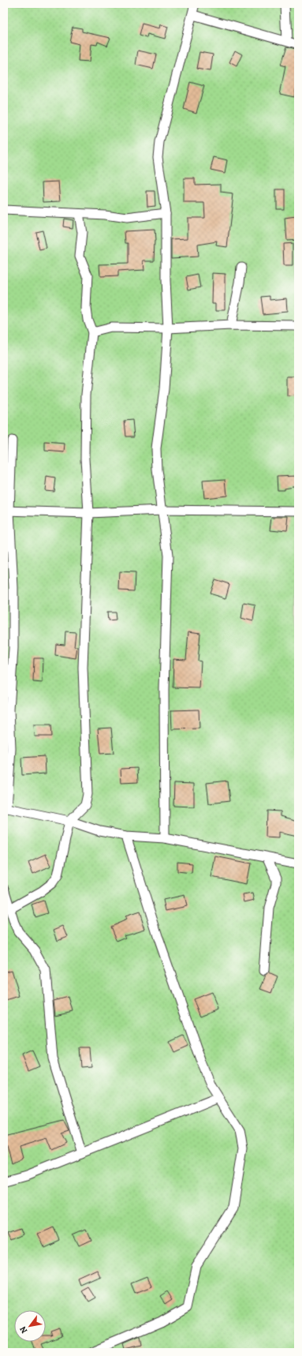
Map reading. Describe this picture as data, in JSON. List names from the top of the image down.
{
  "north": "bottom left"
}
